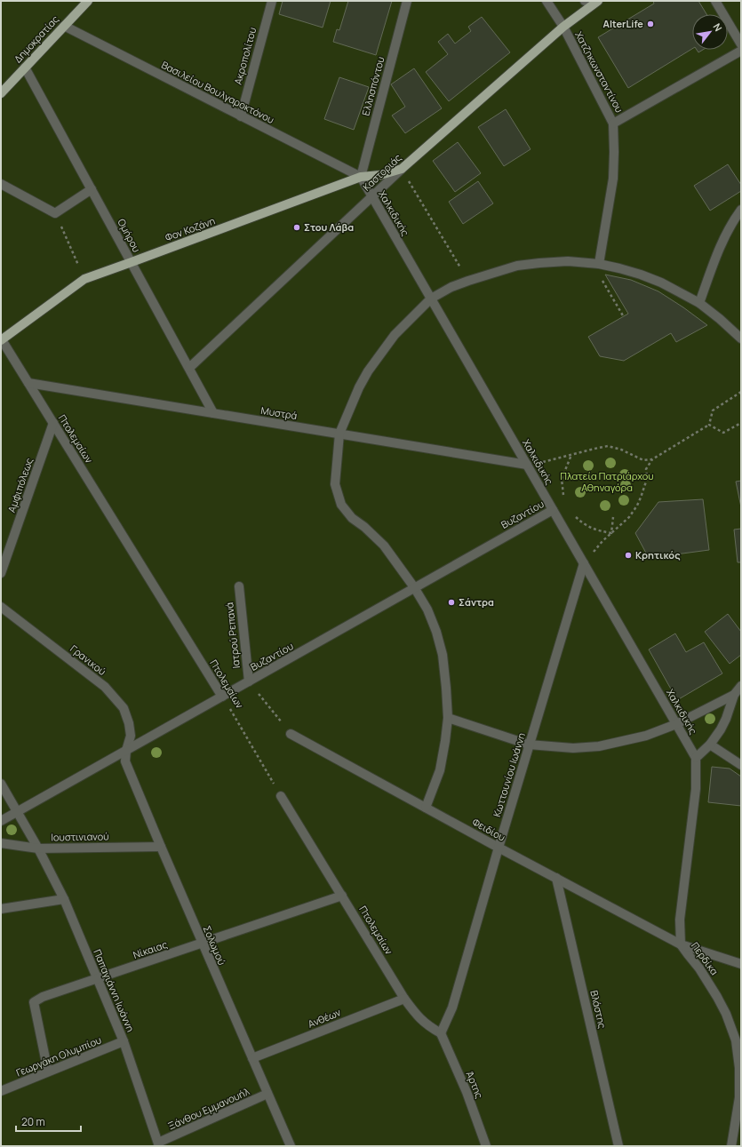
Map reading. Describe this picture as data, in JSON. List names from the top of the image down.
{
  "streets": {
    "main road": ["Δημοκρατίας", "Καστοριάς", "Φον Κοζάνη"],
    "street": [
      "Ακροπολίτου",
      "Χατζηκωνσταντίνου",
      "Ελλησπόντου",
      "Βασιλείου Βουλγαροκτόνου",
      "Χαλκιδικής",
      "Ομήρου",
      "Μυστρά",
      "Πτολεμαίων",
      "Αμφιπόλεως",
      "Βυζαντίου",
      "Ιατρού Ρεπανά",
      "Γρανικού",
      "Κωττουνίου Ιωάννη",
      "Φειδίου",
      "Ιουστινιανού",
      "Σολωμού",
      "Νίκαιας",
      "Περδίκα",
      "Παπαγιάννη Ιωάννη",
      "Βλάστης",
      "Ανθέων",
      "Γεωργάκη Ολυμπίου",
      "Άρτης",
      "Ξάνθου Εμμανουήλ"
    ]
  },
  "crossings": [
    ["Δημοκρατίας", "Βασιλείου Βουλγαροκτόνου"],
    ["Δημοκρατίας", "Ομήρου"],
    ["Ακροπολίτου", "Βασιλείου Βουλγαροκτόνου"],
    ["Χατζηκωνσταντίνου", "Καστοριάς"],
    ["Ελλησπόντου", "Βασιλείου Βουλγαροκτόνου"],
    ["Ελλησπόντου", "Χαλκιδικής"],
    ["Ελλησπόντου", "Φον Κοζάνη"],
    ["Βασιλείου Βουλγαροκτόνου", "Χαλκιδικής"],
    ["Βασιλείου Βουλγαροκτόνου", "Φον Κοζάνη"],
    ["Καστοριάς", "Χαλκιδικής"],
    ["Καστοριάς", "Φον Κοζάνη"],
    ["Καστοριάς", "Ομήρου"],
    ["Χαλκιδικής", "Φον Κοζάνη"],
    ["Χαλκιδικής", "Μυστρά"],
    ["Χαλκιδικής", "Βυζαντίου"],
    ["Χαλκιδικής", "Κωττουνίου Ιωάννη"],
    ["Χαλκιδικής", "Περδίκα"],
    ["Φον Κοζάνη", "Ομήρου"],
    ["Φον Κοζάνη", "Πτολεμαίων"],
    ["Ομήρου", "Μυστρά"],
    ["Μυστρά", "Πτολεμαίων"],
    ["Πτολεμαίων", "Αμφιπόλεως"],
    ["Πτολεμαίων", "Βυζαντίου"],
    ["Πτολεμαίων", "Κωττουνίου Ιωάννη"],
    ["Πτολεμαίων", "Νίκαιας"],
    ["Πτολεμαίων", "Ανθέων"],
    ["Πτολεμαίων", "Άρτης"],
    ["Βυζαντίου", "Ιατρού Ρεπανά"],
    ["Βυζαντίου", "Γρανικού"],
    ["Βυζαντίου", "Σολωμού"],
    ["Γρανικού", "Σολωμού"],
    ["Κωττουνίου Ιωάννη", "Φειδίου"],
    ["Κωττουνίου Ιωάννη", "Άρτης"],
    ["Φειδίου", "Περδίκα"],
    ["Φειδίου", "Βλάστης"],
    ["Ιουστινιανού", "Σολωμού"],
    ["Ιουστινιανού", "Παπαγιάννη Ιωάννη"],
    ["Σολωμού", "Νίκαιας"],
    ["Σολωμού", "Ανθέων"],
    ["Σολωμού", "Ξάνθου Εμμανουήλ"],
    ["Νίκαιας", "Παπαγιάννη Ιωάννη"],
    ["Νίκαιας", "Γεωργάκη Ολυμπίου"],
    ["Παπαγιάννη Ιωάννη", "Γεωργάκη Ολυμπίου"],
    ["Παπαγιάννη Ιωάννη", "Ξάνθου Εμμανουήλ"]
  ],
  "parks": ["Πλατεία Πατριάρχου Αθηναγόρα"],
  "places": [
    "AlterLife",
    "Στου Λάβα",
    "Κρητικός",
    "Σάντρα"
  ],
  "scale_bar": "20 m",
  "north": "top right"
}
